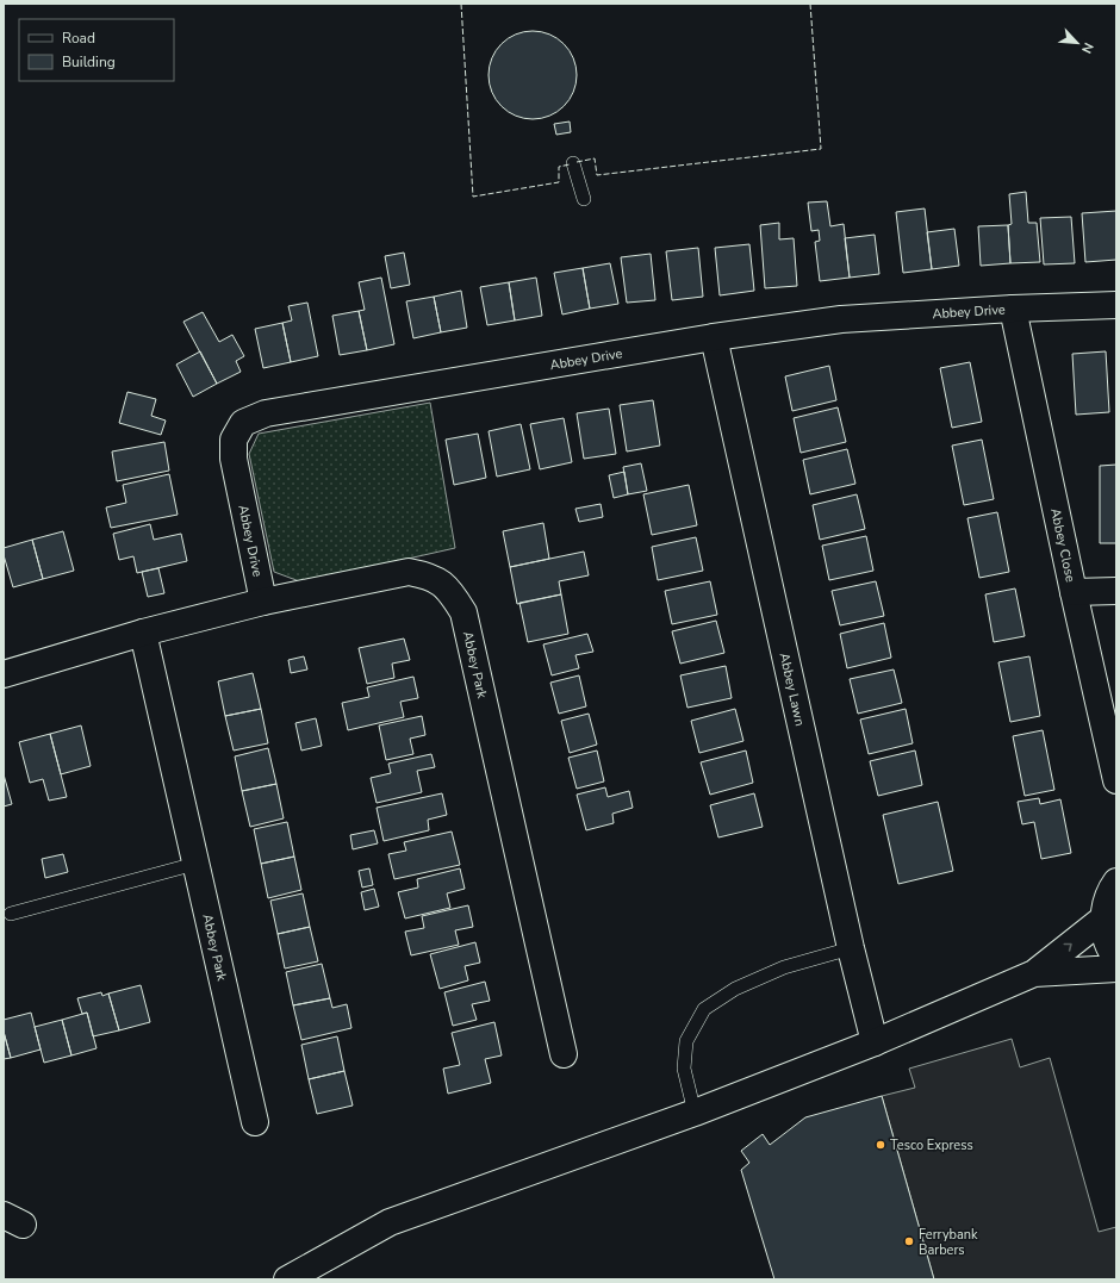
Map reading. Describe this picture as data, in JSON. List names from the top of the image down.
{
  "streets": {
    "street": [
      "Abbey Drive",
      "Abbey Close",
      "Abbey Park",
      "Abbey Lawn"
    ]
  },
  "crossings": [
    ["Abbey Drive", "Abbey Close"],
    ["Abbey Drive", "Abbey Park"],
    ["Abbey Drive", "Abbey Lawn"]
  ],
  "places": ["Tesco Express", "Ferrybank Barbers"],
  "legend": ["Road", "Building"],
  "north": "bottom right"
}
